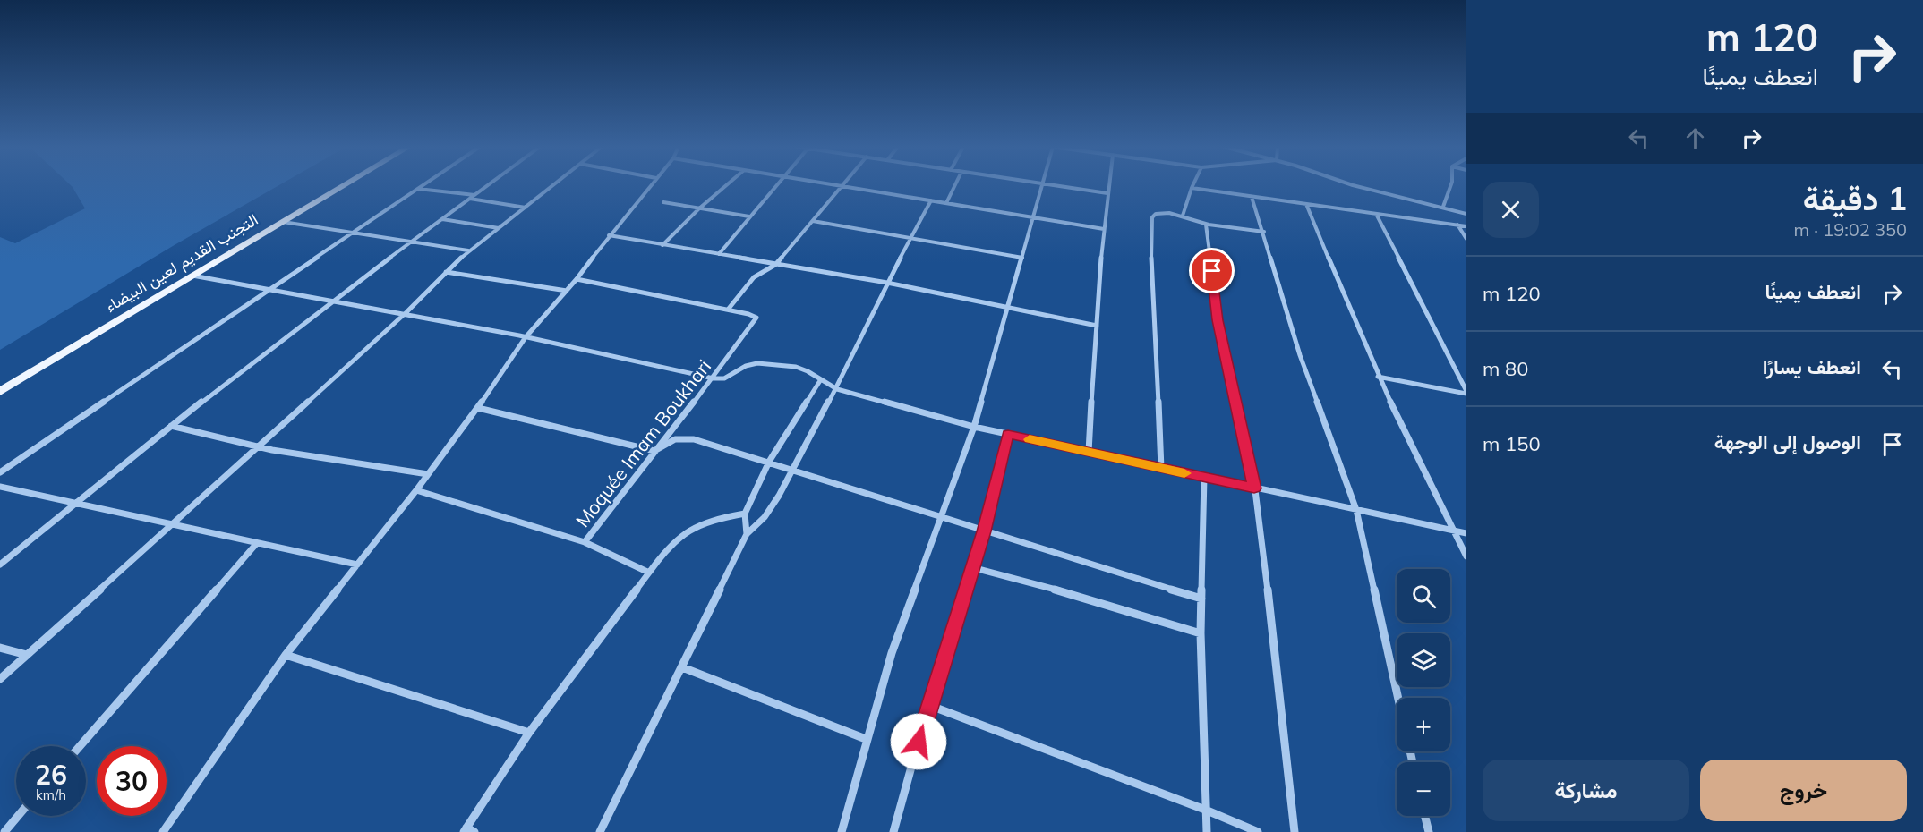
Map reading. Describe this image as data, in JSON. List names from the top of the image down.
{
  "streets": {
    "main road": ["التجنب القديم لعين البيضاء"],
    "street": ["Moquée Imam Boukhari"]
  },
  "page": {
    "turn": ["120 m", "انعطف يمينًا"],
    "heading": ["1 دقيقة", "350 m · 19:02"],
    "list": [
      {
        "name": "انعطف يمينًا",
        "value": "120 m"
      },
      {
        "name": "انعطف يسارًا",
        "value": "80 m"
      },
      {
        "name": "الوصول إلى الوجهة",
        "value": "150 m"
      }
    ],
    "map_buttons": ["+", "−"],
    "speed": "26 km/h",
    "limit": "30",
    "buttons": ["خروج", "مشاركة"]
  }
}
